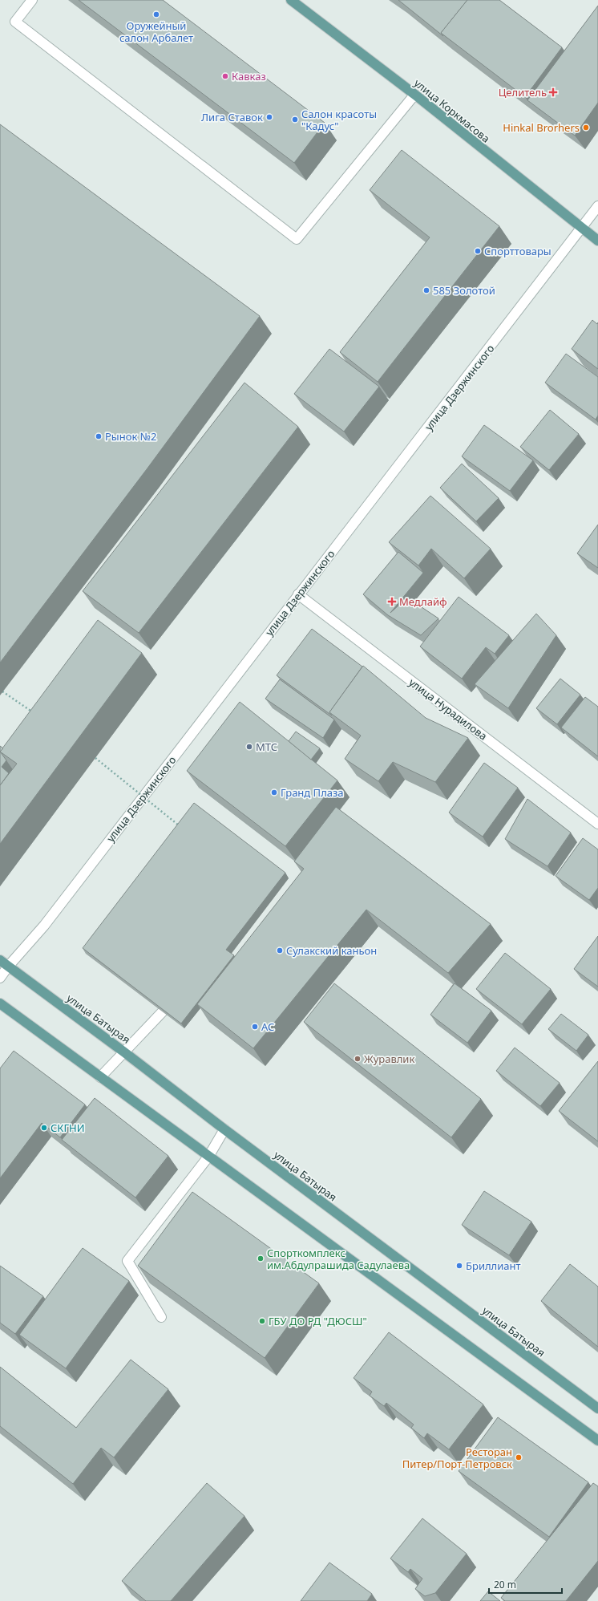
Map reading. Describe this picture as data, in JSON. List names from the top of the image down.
{
  "streets": {
    "main road": ["улица Коркмасова", "улица Батырая"],
    "street": ["улица Дзержинского", "улица Нурадилова"]
  },
  "crossings": [
    ["улица Коркмасова", "улица Дзержинского"],
    ["улица Дзержинского", "улица Нурадилова"],
    ["улица Дзержинского", "улица Батырая"]
  ],
  "places": {
    "other": [
      "Оружейный салон Арбалет",
      "Кавказ",
      "Лига Ставок",
      "Салон красоты \"Кадус\"",
      "Hinkal Brorhers",
      "Спорттовары",
      "585 Золотой",
      "Рынок №2",
      "МТС",
      "Гранд Плаза",
      "Сулакский каньон",
      "АС",
      "Журавлик",
      "СКГНИ",
      "Спорткомплекс им.Абдулрашида Садулаева",
      "Бриллиант",
      "ГБУ ДО РД \"ДЮСШ\"",
      "Ресторан Питер/Порт-Петровск"
    ],
    "health": ["Целитель", "Медлайф"]
  },
  "scale_bar": "20 m"
}
